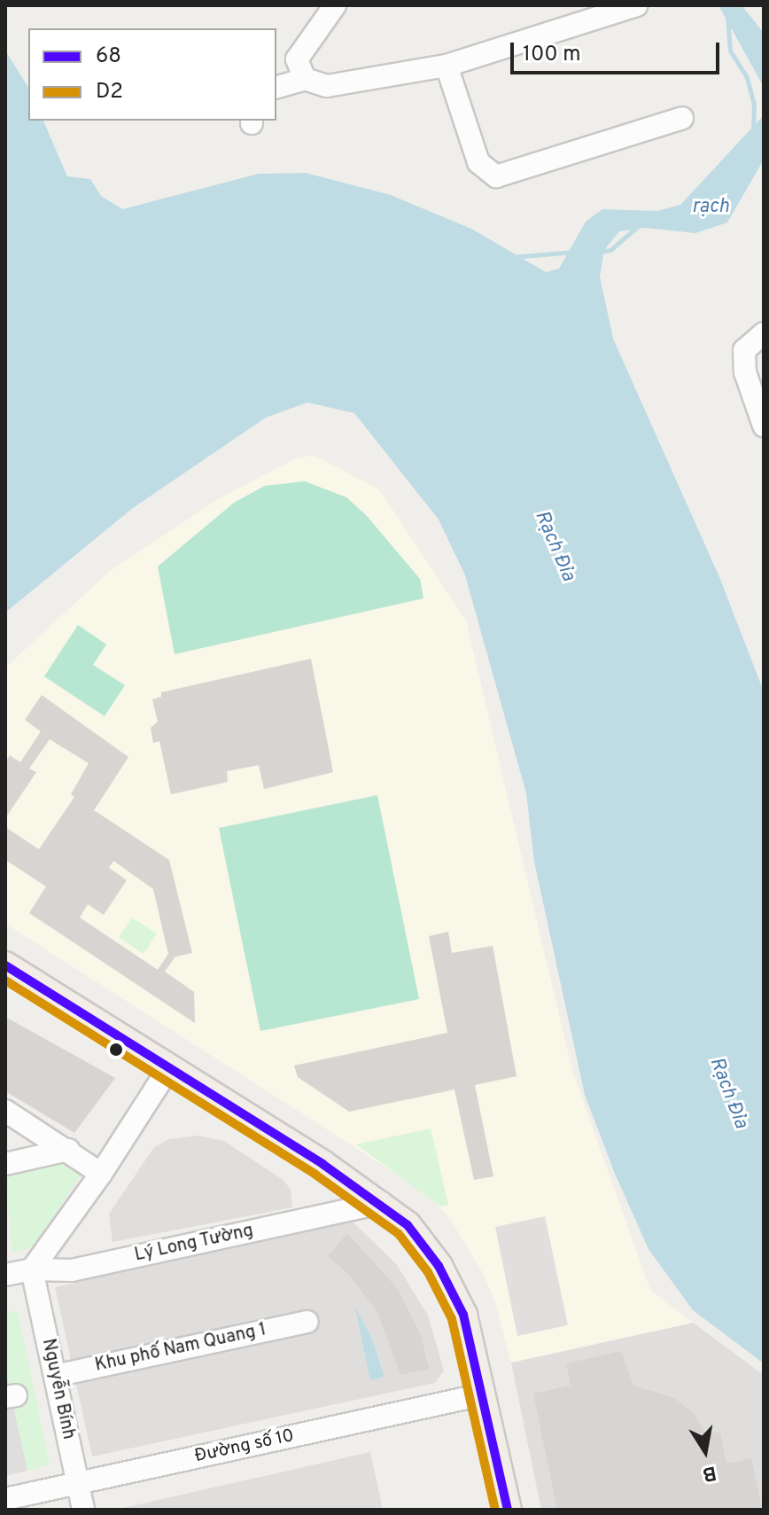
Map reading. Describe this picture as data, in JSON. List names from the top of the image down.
{
  "streets": {
    "street": [
      "Lý Long Tường",
      "Khu phố Nam Quang 1",
      "Nguyễn Bính",
      "Đường số 10"
    ]
  },
  "crossings": [
    ["Lý Long Tường", "Nguyễn Bính"],
    ["Khu phố Nam Quang 1", "Nguyễn Bính"],
    ["Nguyễn Bính", "Đường số 10"]
  ],
  "water": ["rạch", "Rạch Đỉa"],
  "lines": ["transit line 68", "transit line D2"],
  "legend": ["68", "D2"],
  "scale_bar": "100 m",
  "north": "bottom"
}
